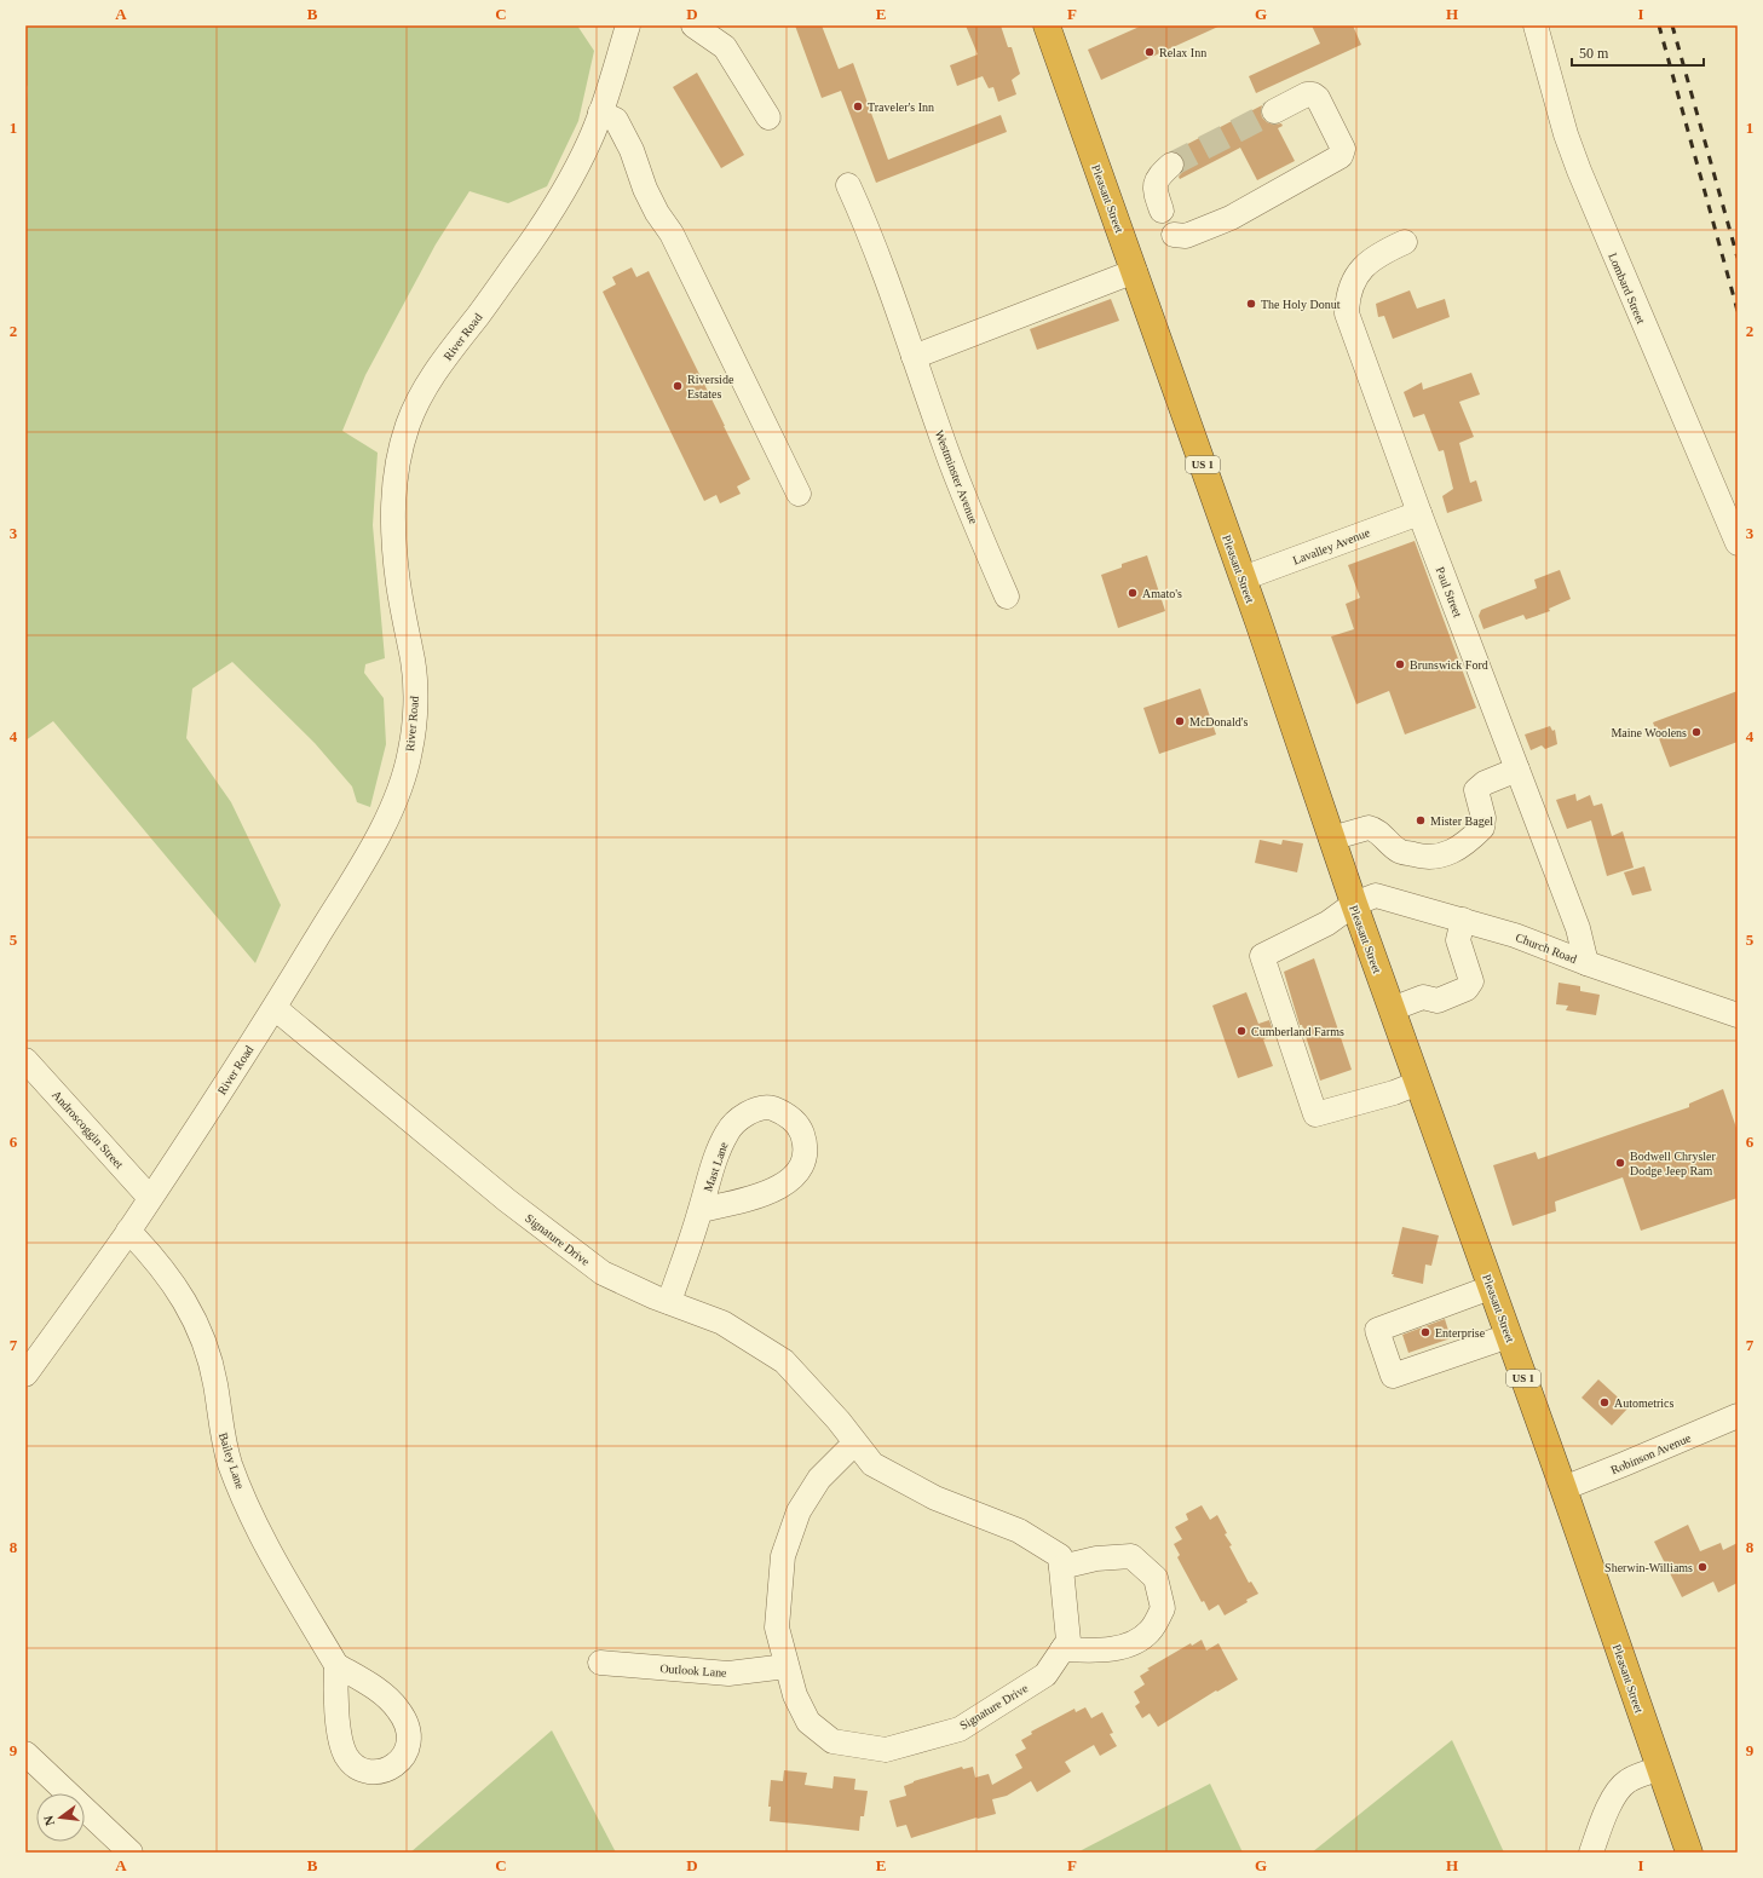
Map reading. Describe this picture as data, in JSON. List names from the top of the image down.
{
  "streets": {
    "highway": ["Pleasant Street", "US 1"],
    "street": [
      "Lombard Street",
      "River Road",
      "Westminster Avenue",
      "Lavalley Avenue",
      "Paul Street",
      "Church Road",
      "Androscoggin Street",
      "Mast Lane",
      "Signature Drive",
      "Robinson Avenue",
      "Bailey Lane",
      "Outlook Lane"
    ]
  },
  "crossings": [
    ["Pleasant Street", "Lavalley Avenue"],
    ["Pleasant Street", "Church Road"],
    ["Pleasant Street", "Robinson Avenue"],
    ["River Road", "Androscoggin Street"],
    ["River Road", "Signature Drive"],
    ["River Road", "Bailey Lane"],
    ["Lavalley Avenue", "Paul Street"],
    ["Paul Street", "Church Road"],
    ["Mast Lane", "Signature Drive"],
    ["Signature Drive", "Outlook Lane"]
  ],
  "places": [
    "Relax Inn",
    "Traveler's Inn",
    "The Holy Donut",
    "Riverside Estates",
    "Amato's",
    "Brunswick Ford",
    "McDonald's",
    "Maine Woolens",
    "Mister Bagel",
    "Cumberland Farms",
    "Bodwell Chrysler Dodge Jeep Ram",
    "Enterprise",
    "Autometrics",
    "Sherwin-Williams"
  ],
  "scale_bar": "50 m",
  "north": "left",
  "grid": {
    "columns": [
      "A",
      "B",
      "C",
      "D",
      "E",
      "F",
      "G",
      "H",
      "I"
    ],
    "rows": [
      "1",
      "2",
      "3",
      "4",
      "5",
      "6",
      "7",
      "8",
      "9"
    ]
  }
}
